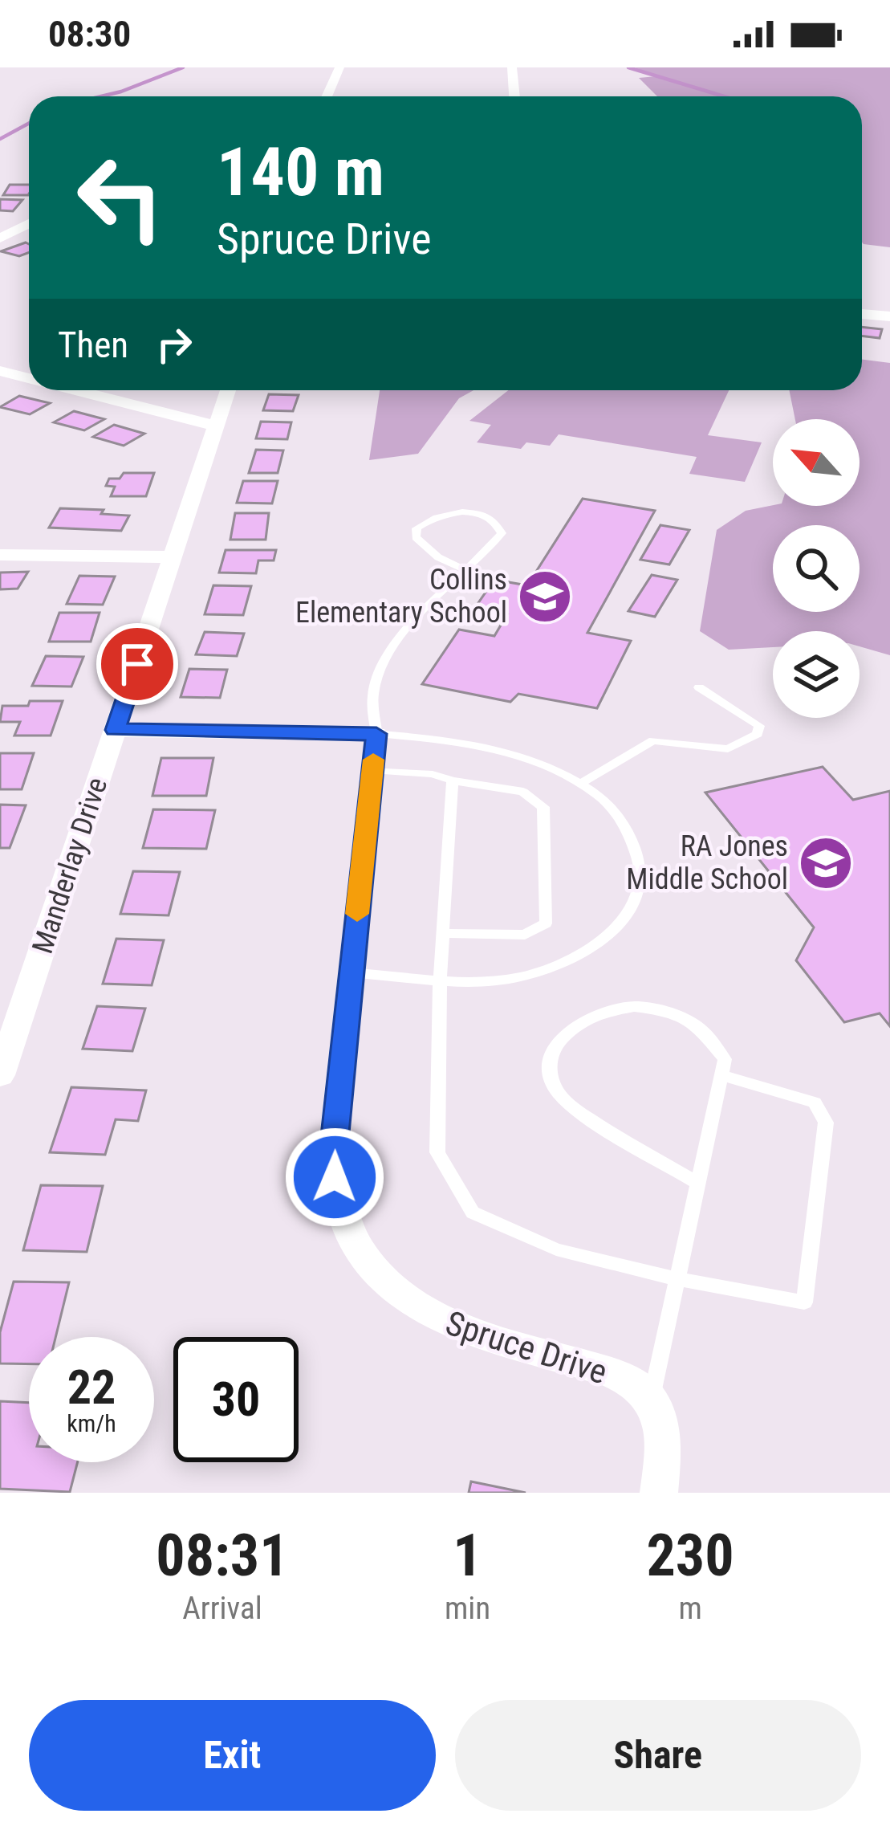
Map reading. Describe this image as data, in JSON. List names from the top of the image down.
{
  "streets": {
    "street": ["Manderlay Drive", "Spruce Drive"]
  },
  "places": {
    "school or university": ["Collins Elementary School", "RA Jones Middle School"]
  },
  "north": "top left",
  "page": {
    "status": "08:30",
    "turn": ["140 m", "Spruce Drive"],
    "then": "Then",
    "speed": "22 km/h",
    "limit": "30",
    "eta": [
      "08:31",
      "Arrival",
      "1",
      "min",
      "230",
      "m"
    ],
    "buttons": ["Exit", "Share"]
  }
}
